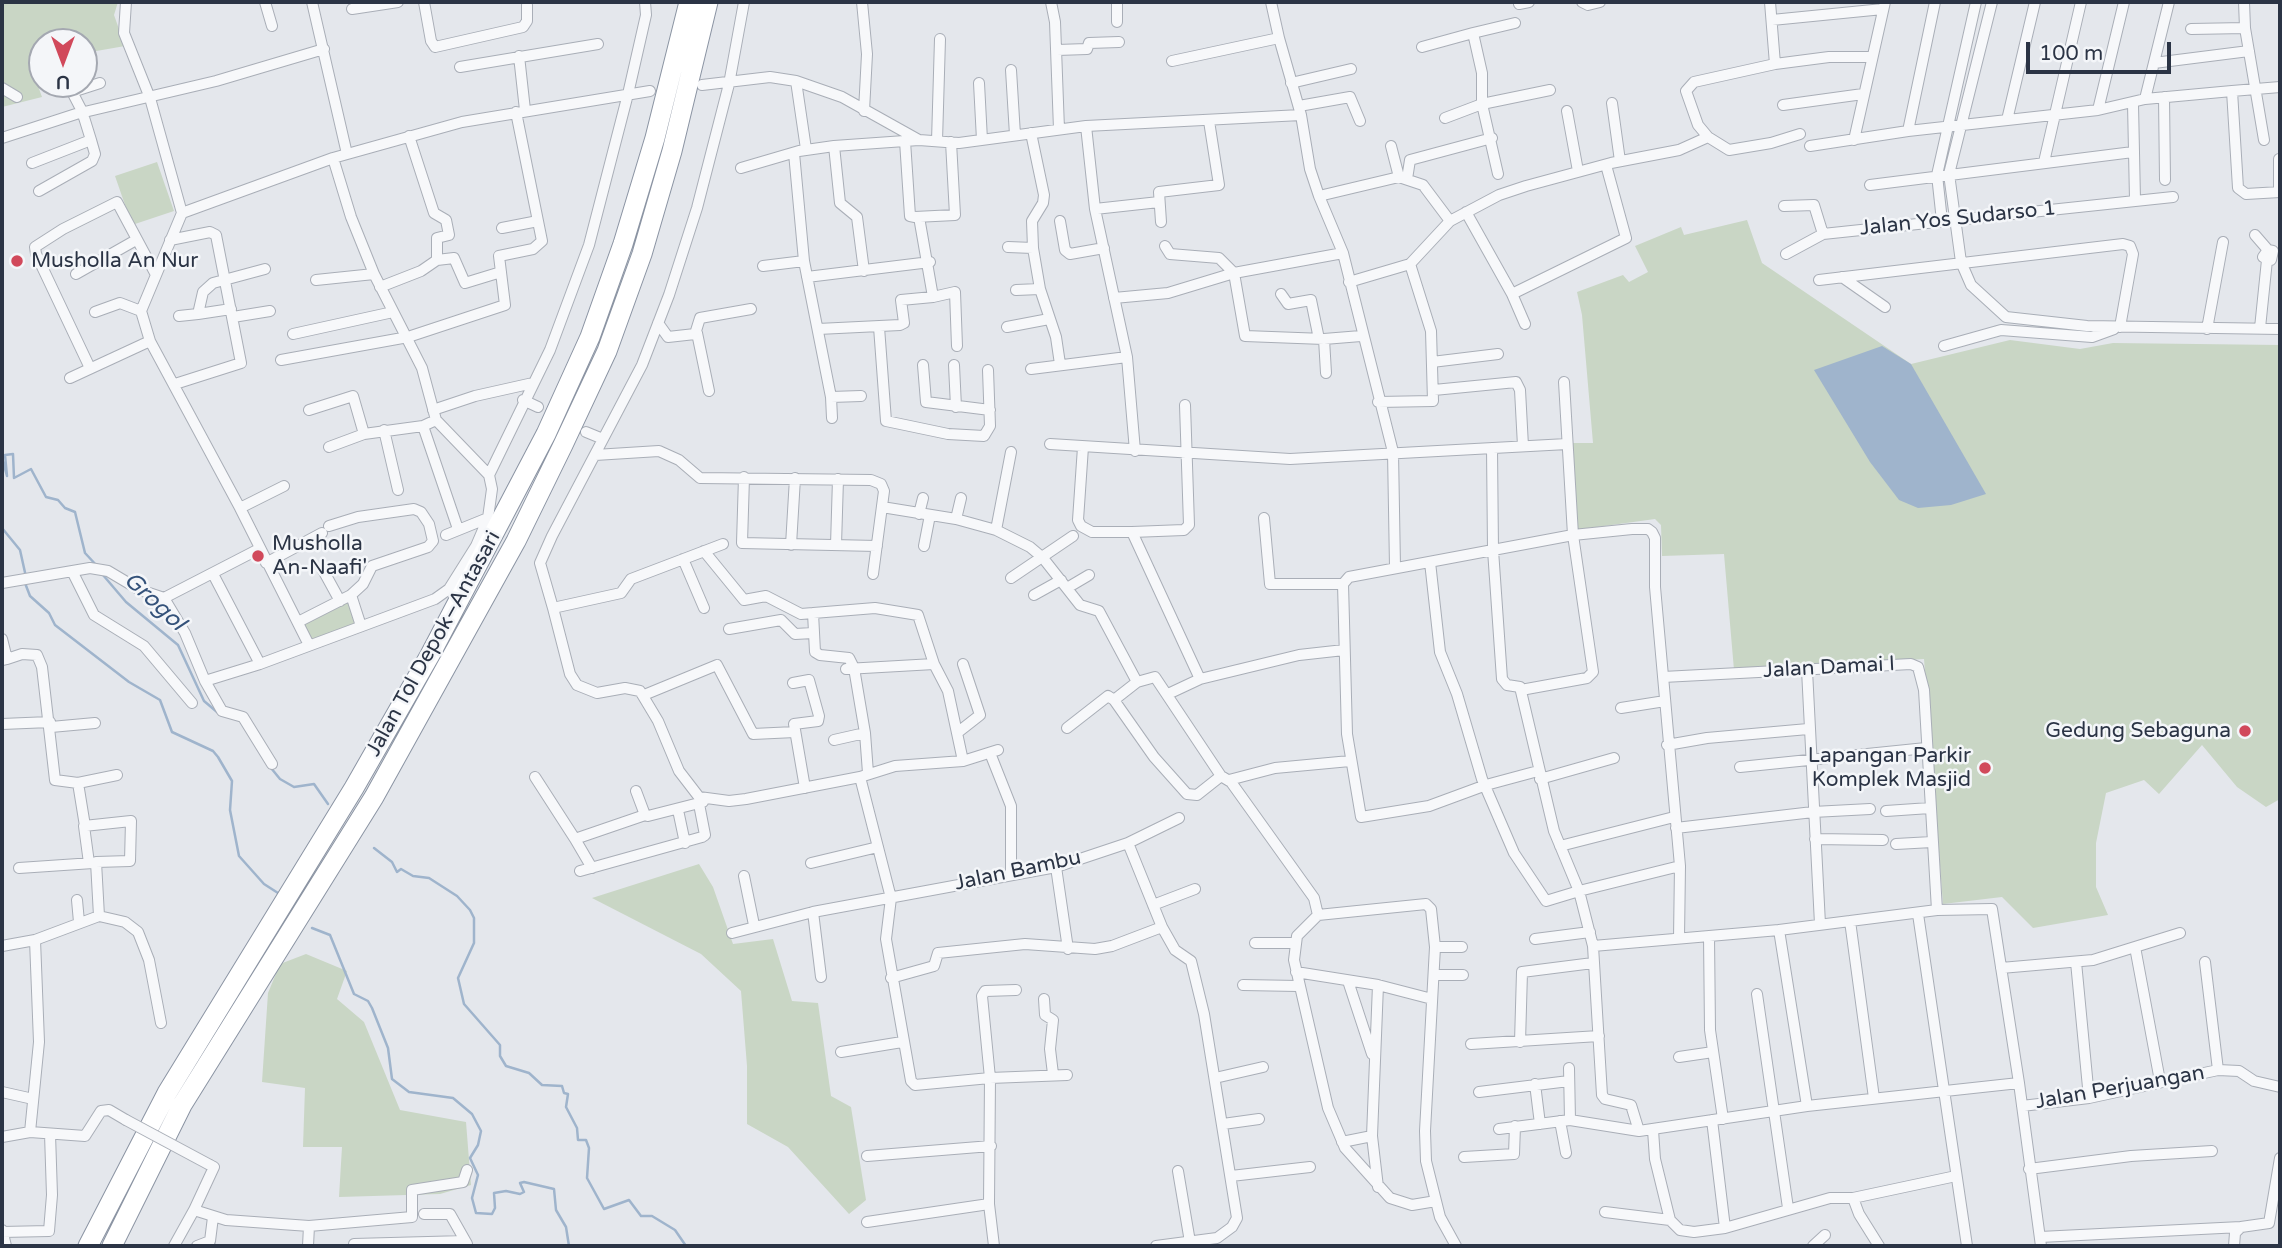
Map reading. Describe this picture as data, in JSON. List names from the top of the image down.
{
  "streets": {
    "highway": ["Jalan Tol Depok–Antasari"],
    "street": [
      "Jalan Yos Sudarso 1",
      "Jalan Damai I",
      "Jalan Bambu",
      "Jalan Perjuangan"
    ]
  },
  "water": ["Grogol"],
  "places": [
    "Musholla An Nur",
    "Musholla An-Naafi'",
    "Gedung Sebaguna",
    "Lapangan Parkir Komplek Masjid"
  ],
  "scale_bar": "100 m",
  "north": "bottom"
}
